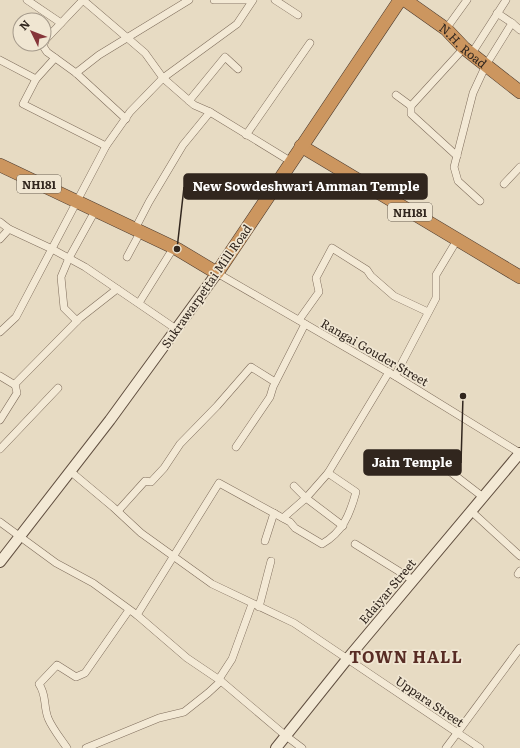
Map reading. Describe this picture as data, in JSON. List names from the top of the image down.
{
  "streets": {
    "highway": ["N.H. Road", "NH181", "Sukrawarpettai Mill Road"],
    "street": ["Rangai Gouder Street", "Edaiyar Street", "Uppara Street"]
  },
  "crossings": [
    ["NH181", "Sukrawarpettai Mill Road"],
    ["NH181", "Rangai Gouder Street"],
    ["Sukrawarpettai Mill Road", "Rangai Gouder Street"],
    ["Sukrawarpettai Mill Road", "Uppara Street"],
    ["Rangai Gouder Street", "Edaiyar Street"],
    ["Edaiyar Street", "Uppara Street"]
  ],
  "districts": ["TOWN HALL"],
  "places": ["New Sowdeshwari Amman Temple", "Jain Temple"],
  "north": "top left"
}
